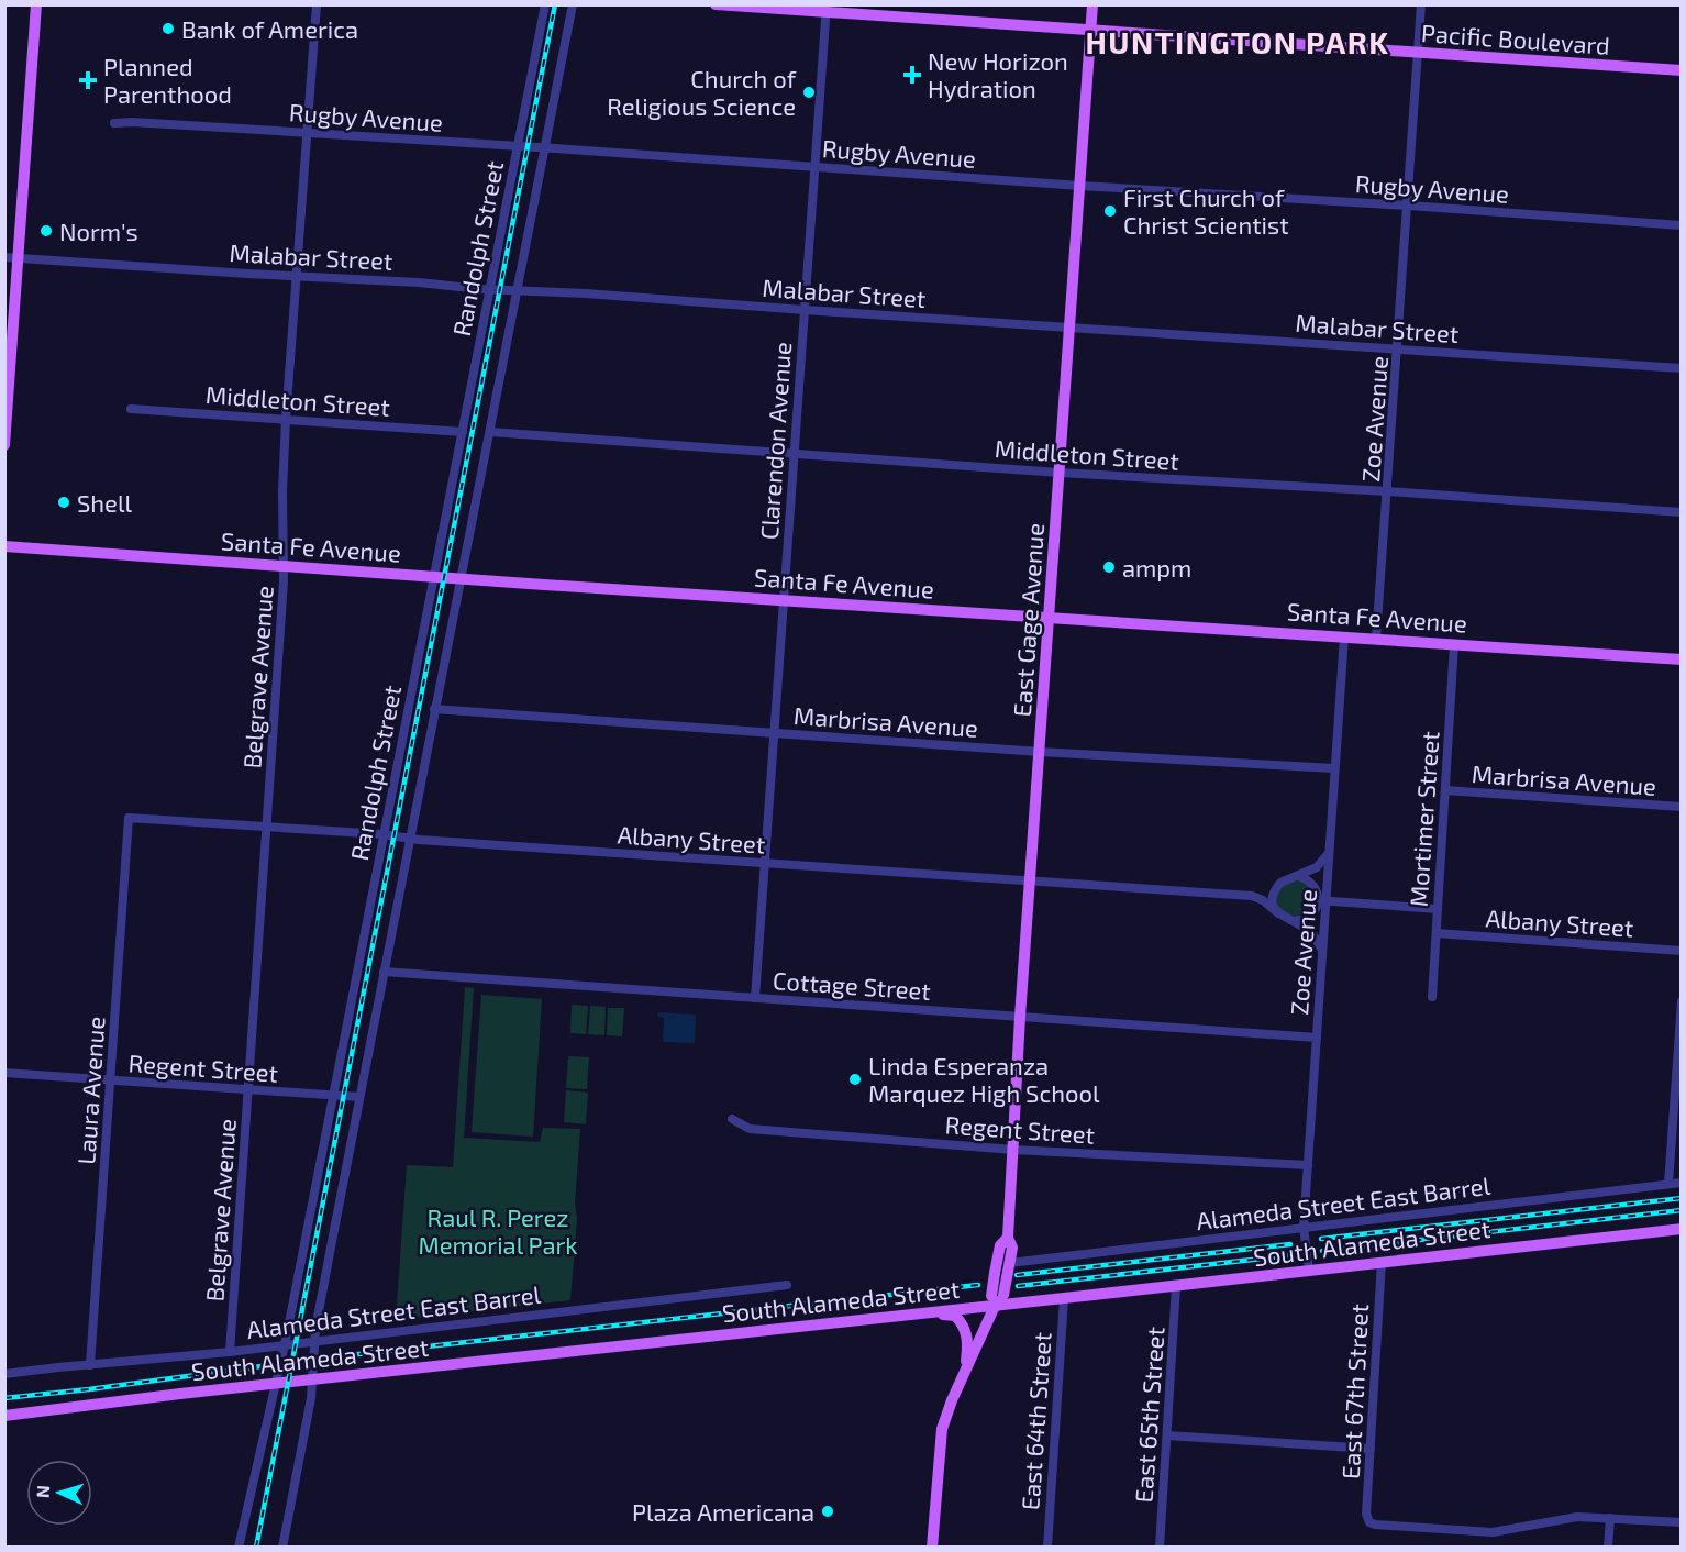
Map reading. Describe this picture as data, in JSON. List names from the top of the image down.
{
  "streets": {
    "main road": [
      "Pacific Boulevard",
      "Santa Fe Avenue",
      "East Gage Avenue",
      "South Alameda Street"
    ],
    "street": [
      "Rugby Avenue",
      "Randolph Street",
      "Malabar Street",
      "Middleton Street",
      "Zoe Avenue",
      "Clarendon Avenue",
      "Belgrave Avenue",
      "Marbrisa Avenue",
      "Mortimer Street",
      "Albany Street",
      "Cottage Street",
      "Regent Street",
      "Laura Avenue",
      "Alameda Street East Barrel",
      "East 67th Street",
      "East 65th Street",
      "East 64th Street"
    ]
  },
  "crossings": [
    ["Pacific Boulevard", "Zoe Avenue"],
    ["Pacific Boulevard", "Clarendon Avenue"],
    ["Pacific Boulevard", "East Gage Avenue"],
    ["Rugby Avenue", "Randolph Street"],
    ["Rugby Avenue", "Zoe Avenue"],
    ["Rugby Avenue", "Clarendon Avenue"],
    ["Rugby Avenue", "East Gage Avenue"],
    ["Rugby Avenue", "Belgrave Avenue"],
    ["Randolph Street", "Malabar Street"],
    ["Randolph Street", "Middleton Street"],
    ["Randolph Street", "Santa Fe Avenue"],
    ["Randolph Street", "Marbrisa Avenue"],
    ["Randolph Street", "Albany Street"],
    ["Randolph Street", "Cottage Street"],
    ["Randolph Street", "Regent Street"],
    ["Randolph Street", "Alameda Street East Barrel"],
    ["Randolph Street", "South Alameda Street"],
    ["Malabar Street", "Zoe Avenue"],
    ["Malabar Street", "Clarendon Avenue"],
    ["Malabar Street", "East Gage Avenue"],
    ["Malabar Street", "Belgrave Avenue"],
    ["Middleton Street", "Zoe Avenue"],
    ["Middleton Street", "Clarendon Avenue"],
    ["Middleton Street", "East Gage Avenue"],
    ["Middleton Street", "Belgrave Avenue"],
    ["Zoe Avenue", "Santa Fe Avenue"],
    ["Zoe Avenue", "Marbrisa Avenue"],
    ["Zoe Avenue", "Cottage Street"],
    ["Zoe Avenue", "Regent Street"],
    ["Zoe Avenue", "Alameda Street East Barrel"],
    ["Zoe Avenue", "South Alameda Street"],
    ["Clarendon Avenue", "Santa Fe Avenue"],
    ["Clarendon Avenue", "Marbrisa Avenue"],
    ["Clarendon Avenue", "Albany Street"],
    ["Clarendon Avenue", "Cottage Street"],
    ["Santa Fe Avenue", "East Gage Avenue"],
    ["Santa Fe Avenue", "Belgrave Avenue"],
    ["Santa Fe Avenue", "Mortimer Street"],
    ["East Gage Avenue", "Marbrisa Avenue"],
    ["East Gage Avenue", "Albany Street"],
    ["East Gage Avenue", "Cottage Street"],
    ["East Gage Avenue", "Regent Street"],
    ["East Gage Avenue", "Alameda Street East Barrel"],
    ["East Gage Avenue", "South Alameda Street"],
    ["Belgrave Avenue", "Albany Street"],
    ["Belgrave Avenue", "Regent Street"],
    ["Belgrave Avenue", "Alameda Street East Barrel"],
    ["Marbrisa Avenue", "Mortimer Street"],
    ["Mortimer Street", "Albany Street"],
    ["Albany Street", "Laura Avenue"],
    ["Regent Street", "Laura Avenue"],
    ["Laura Avenue", "Alameda Street East Barrel"],
    ["South Alameda Street", "East 67th Street"],
    ["South Alameda Street", "East 65th Street"],
    ["South Alameda Street", "East 64th Street"]
  ],
  "districts": ["HUNTINGTON PARK"],
  "parks": ["Raul R. Perez Memorial Park"],
  "places": {
    "other": [
      "Bank of America",
      "Church of Religious Science",
      "First Church of Christ Scientist",
      "Norm's",
      "Shell",
      "ampm",
      "Linda Esperanza Marquez High School",
      "Plaza Americana"
    ],
    "health": ["New Horizon Hydration", "Planned Parenthood"]
  },
  "north": "left"
}
